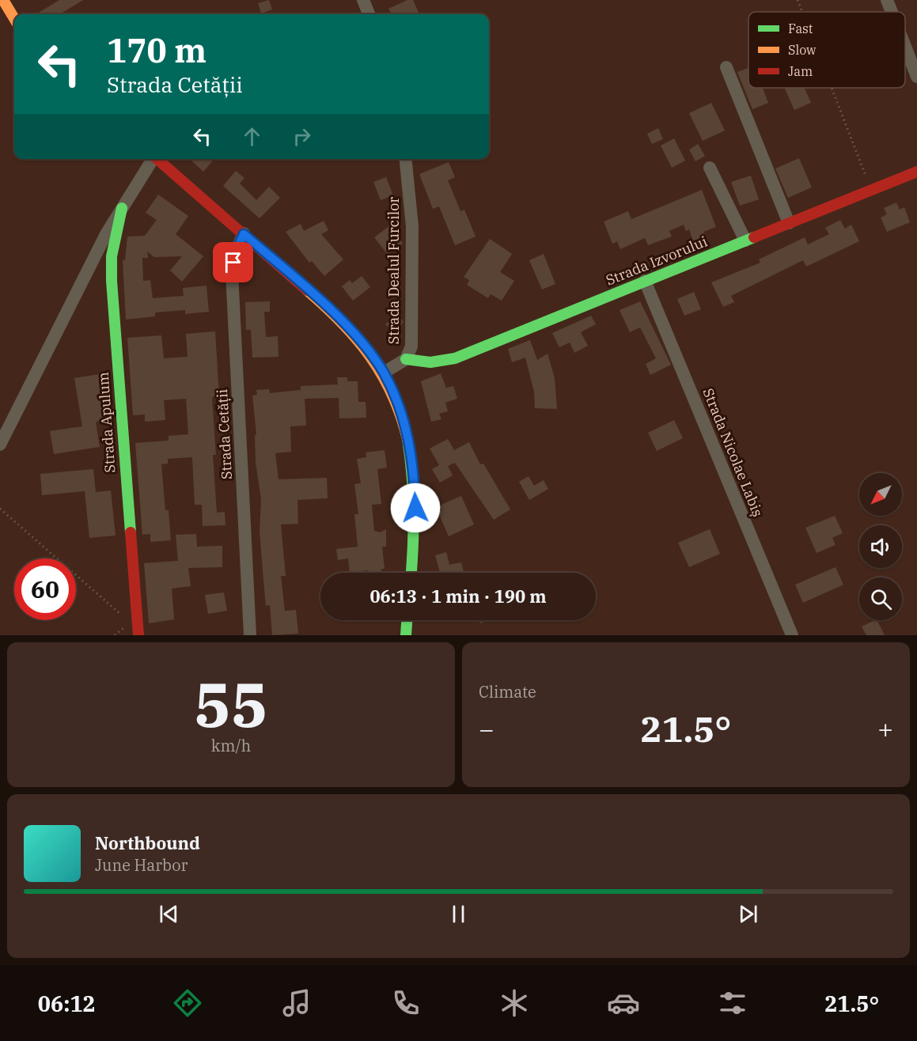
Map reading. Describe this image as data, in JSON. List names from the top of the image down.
{
  "streets": {
    "street": [
      "Strada Izvorului",
      "Strada Dealul Furcilor",
      "Strada Apulum",
      "Strada Cetății",
      "Strada Nicolae Labiș"
    ]
  },
  "crossings": [
    ["Strada Izvorului", "Strada Dealul Furcilor"],
    ["Strada Izvorului", "Strada Nicolae Labiș"]
  ],
  "legend": ["Fast", "Slow", "Jam"],
  "north": "bottom left",
  "page": {
    "turn": ["170 m", "Strada Cetății"],
    "limit": "60",
    "trip": "06:13 · 1 min · 190 m",
    "tile": [
      ["55", "km/h"],
      "Climate"
    ],
    "heat": ["−", "21.5°", "+"],
    "song": ["Northbound", "June Harbor"],
    "tabs": ["06:12", "21.5°"]
  }
}
